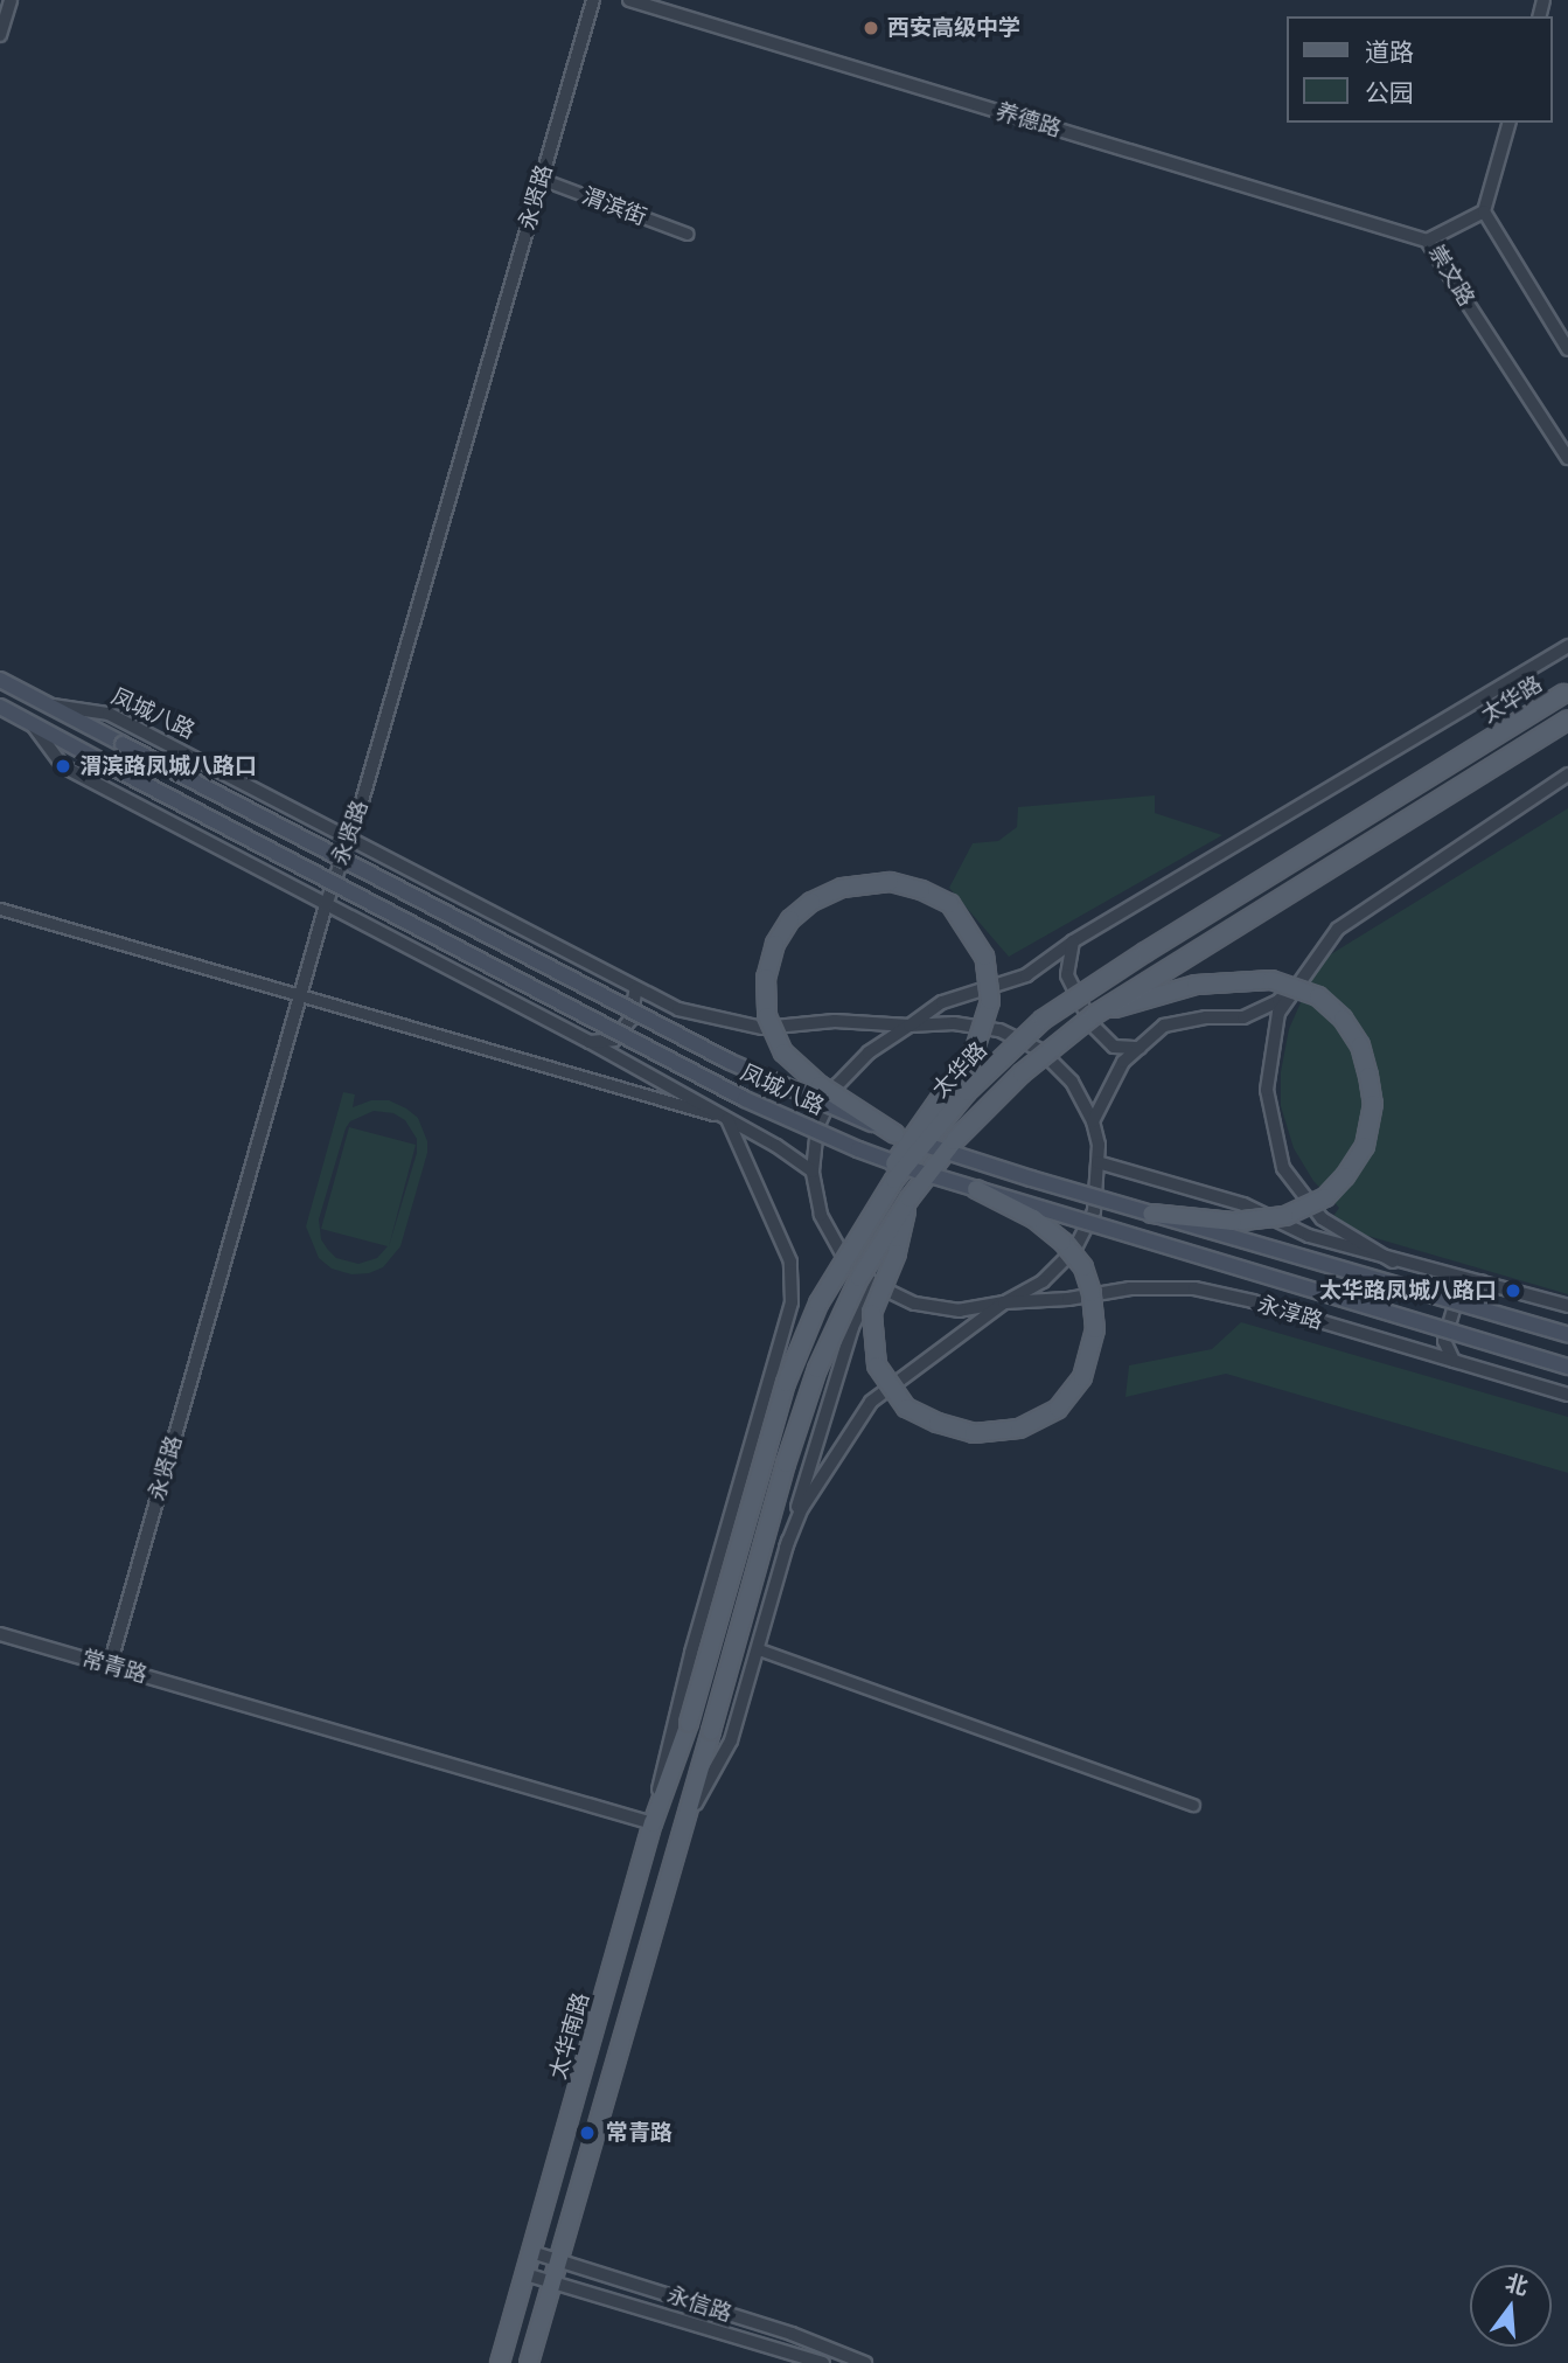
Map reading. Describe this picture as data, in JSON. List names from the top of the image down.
{
  "streets": {
    "main road": ["太华路", "凤城八路", "太华南路"],
    "street": [
      "养德路",
      "永贤路",
      "渭滨街",
      "崇文路",
      "永淳路",
      "常青路",
      "永信路"
    ]
  },
  "crossings": [
    ["养德路", "崇文路"],
    ["永贤路", "渭滨街"],
    ["永贤路", "凤城八路"],
    ["永贤路", "常青路"],
    ["太华路", "太华南路"],
    ["凤城八路", "永淳路"],
    ["常青路", "太华南路"],
    ["太华南路", "永信路"]
  ],
  "places": [
    "西安高级中学",
    "渭滨路凤城八路口",
    "太华路凤城八路口",
    "常青路"
  ],
  "legend": ["道路", "公园"],
  "north": "top"
}
